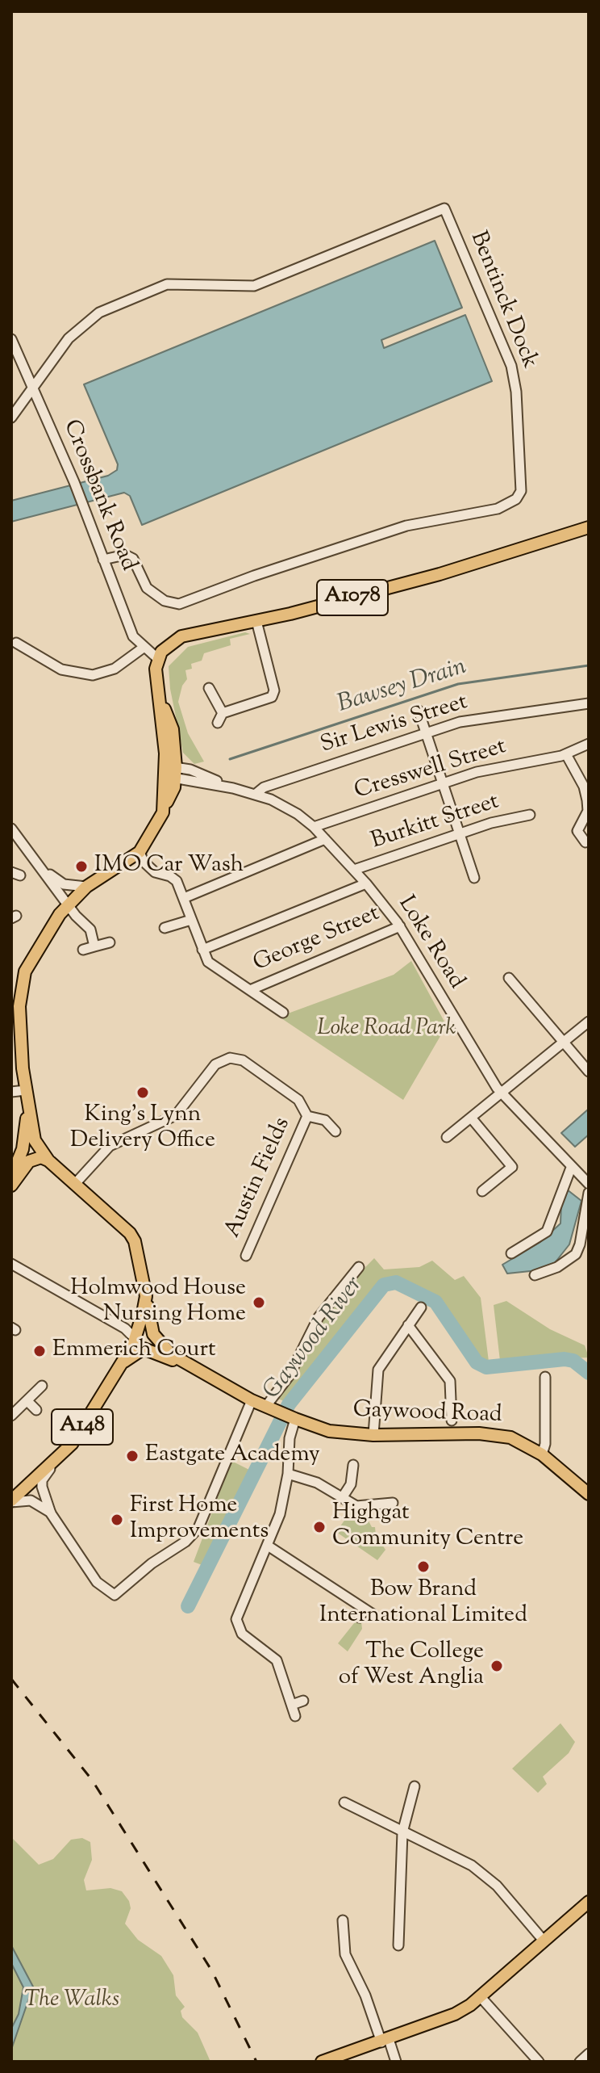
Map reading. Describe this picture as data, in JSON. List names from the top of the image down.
{
  "streets": {
    "main road": ["A1078", "Gaywood Road", "A148"],
    "street": [
      "Bentinck Dock",
      "Crossbank Road",
      "Sir Lewis Street",
      "Cresswell Street",
      "Burkitt Street",
      "George Street",
      "Loke Road",
      "Austin Fields"
    ]
  },
  "crossings": [
    ["Bentinck Dock", "Crossbank Road"],
    ["Crossbank Road", "A1078"],
    ["Sir Lewis Street", "Loke Road"],
    ["Cresswell Street", "Loke Road"],
    ["Burkitt Street", "Loke Road"],
    ["George Street", "Loke Road"],
    ["Austin Fields", "A148"],
    ["Gaywood Road", "A148"]
  ],
  "water": ["Bawsey Drain", "Gaywood River"],
  "parks": ["Loke Road Park", "The Walks"],
  "places": [
    "IMO Car Wash",
    "King's Lynn Delivery Office",
    "Holmwood House Nursing Home",
    "Emmerich Court",
    "Eastgate Academy",
    "First Home Improvements",
    "Highgat Community Centre",
    "Bow Brand International Limited",
    "The College of West Anglia"
  ]
}
